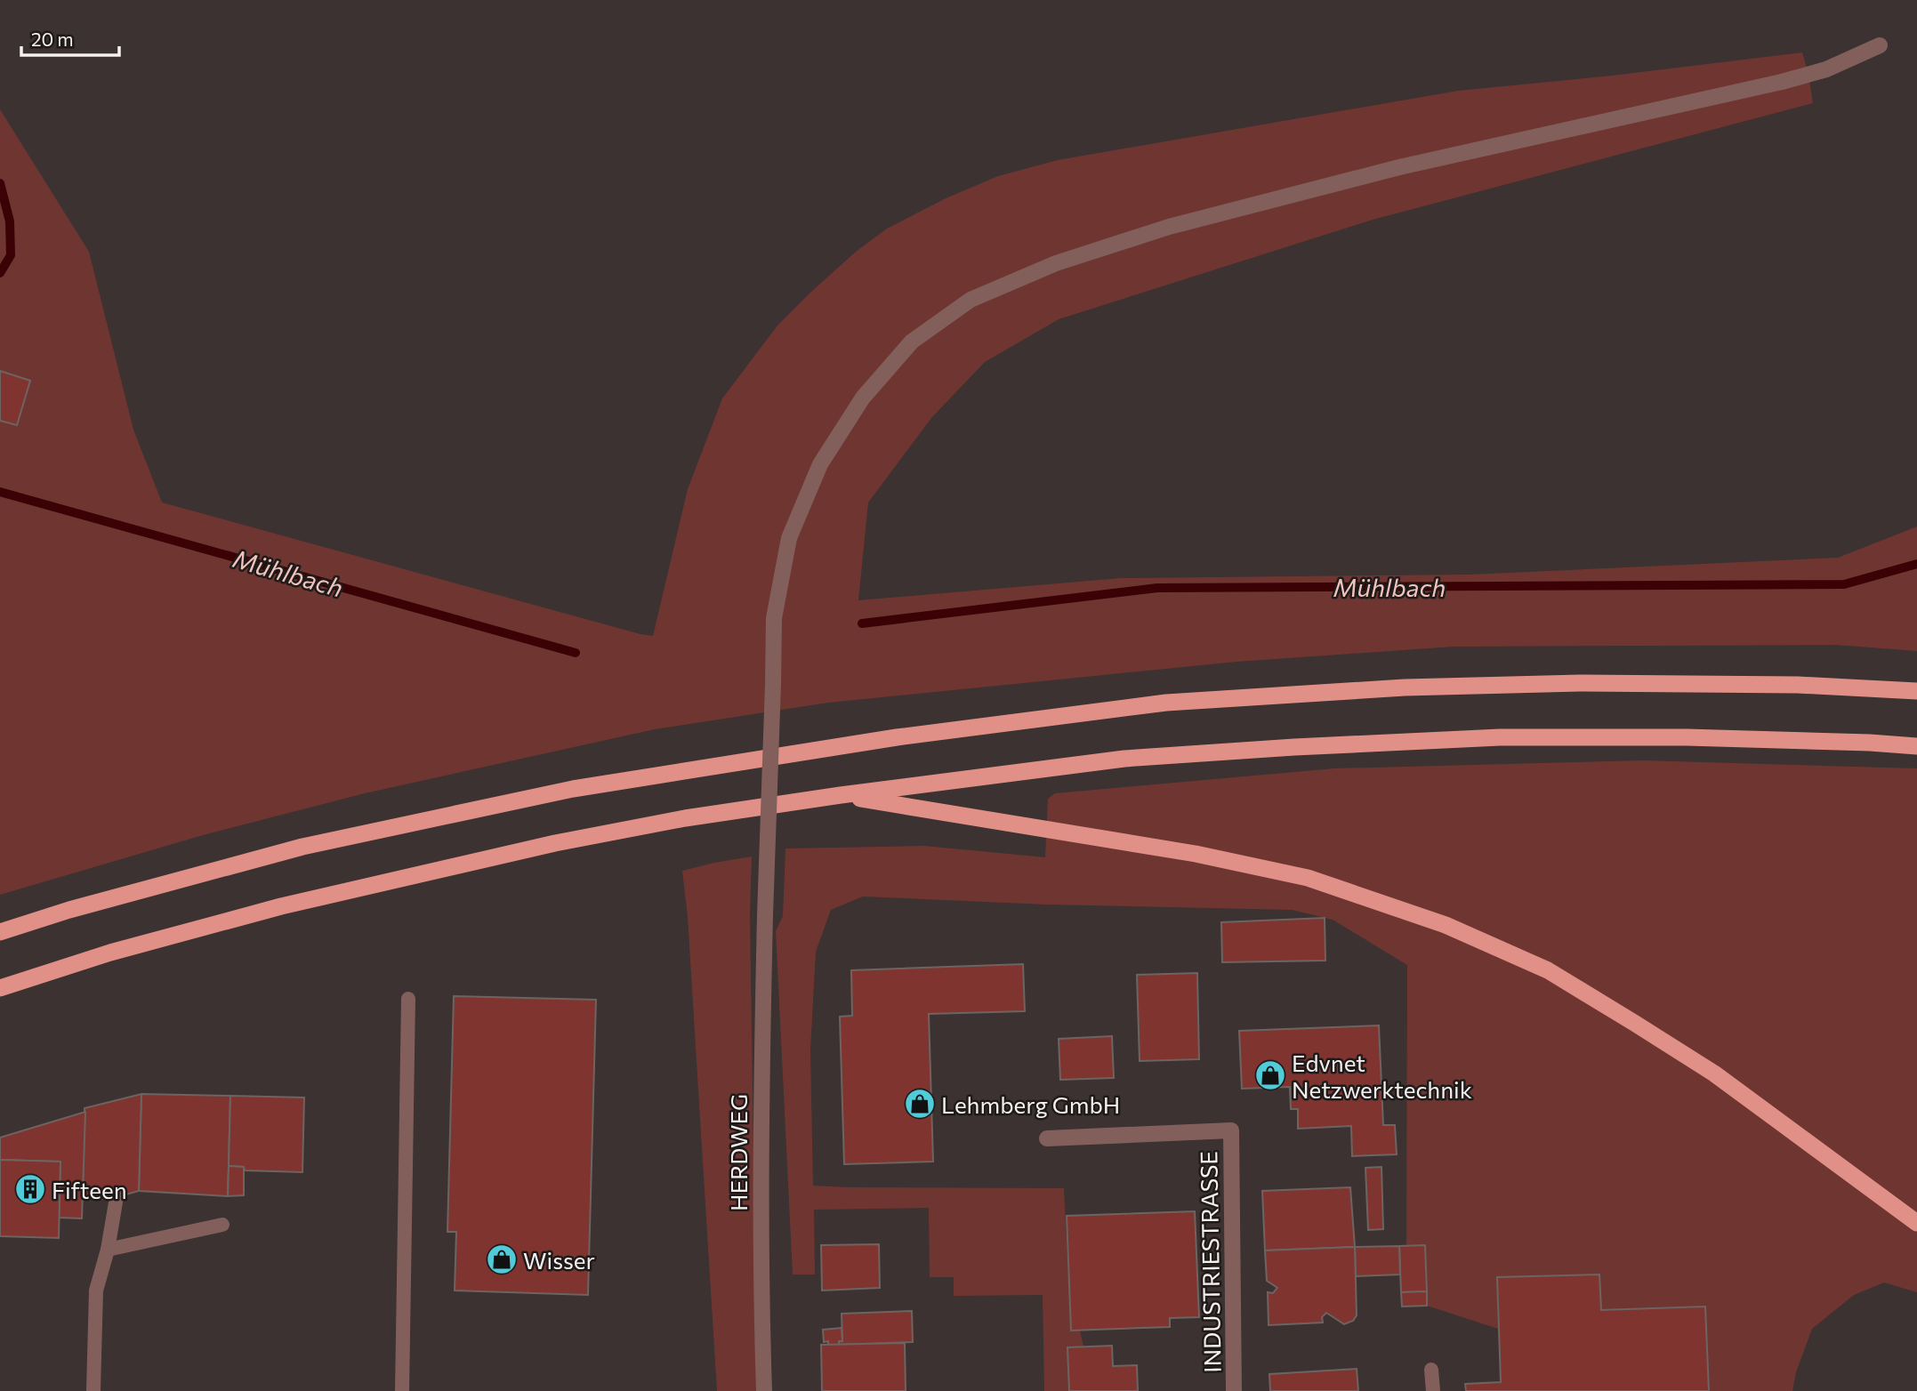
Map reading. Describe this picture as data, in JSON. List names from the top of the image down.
{
  "streets": {
    "street": ["HERDWEG", "INDUSTRIESTRASSE"]
  },
  "water": ["Mühlbach"],
  "places": {
    "shop": ["Edvnet Netzwerktechnik", "Lehmberg GmbH", "Wisser"],
    "building": ["Fifteen"]
  },
  "scale_bar": "20 m"
}
